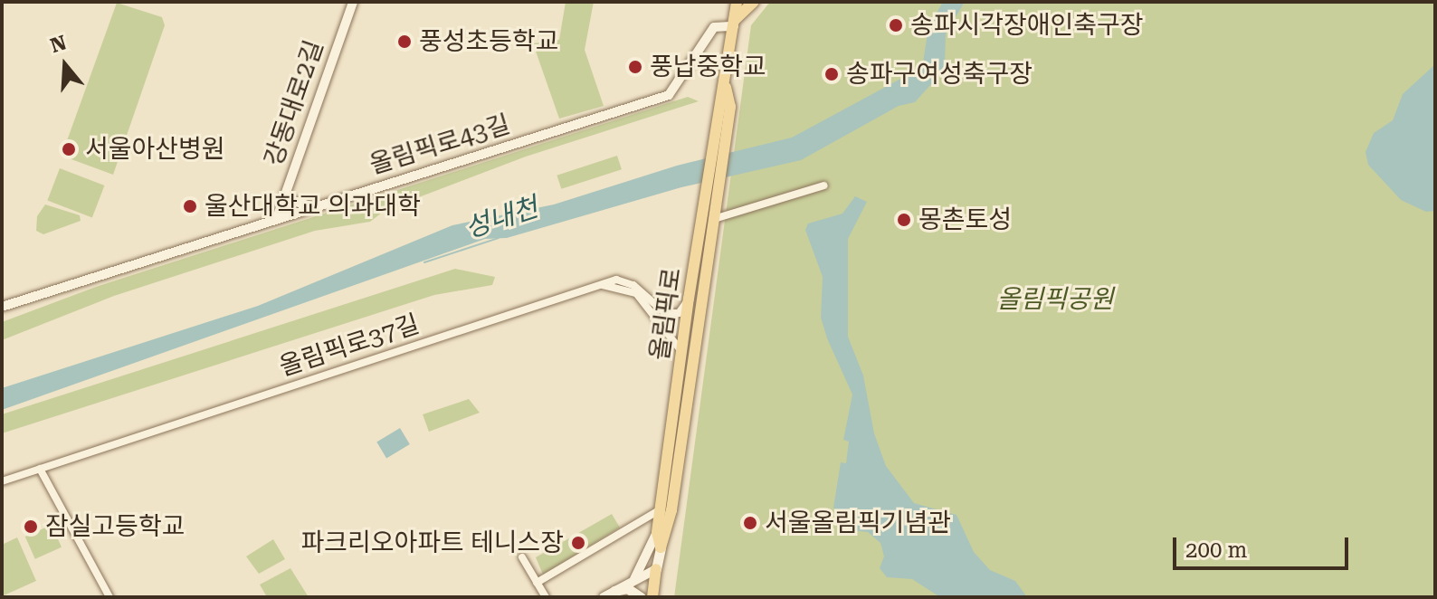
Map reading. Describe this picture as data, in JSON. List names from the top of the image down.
{
  "streets": {
    "main road": ["올림픽로"],
    "street": ["강동대로2길", "올림픽로43길", "올림픽로37길"]
  },
  "crossings": [
    ["강동대로2길", "올림픽로43길"],
    ["올림픽로43길", "올림픽로"]
  ],
  "water": ["성내천"],
  "parks": ["올림픽공원"],
  "places": [
    "송파시각장애인축구장",
    "풍성초등학교",
    "풍납중학교",
    "송파구여성축구장",
    "서울아산병원",
    "울산대학교 의과대학",
    "몽촌토성",
    "서울올림픽기념관",
    "잠실고등학교",
    "파크리오아파트 테니스장"
  ],
  "scale_bar": "200 m",
  "north": "top"
}
